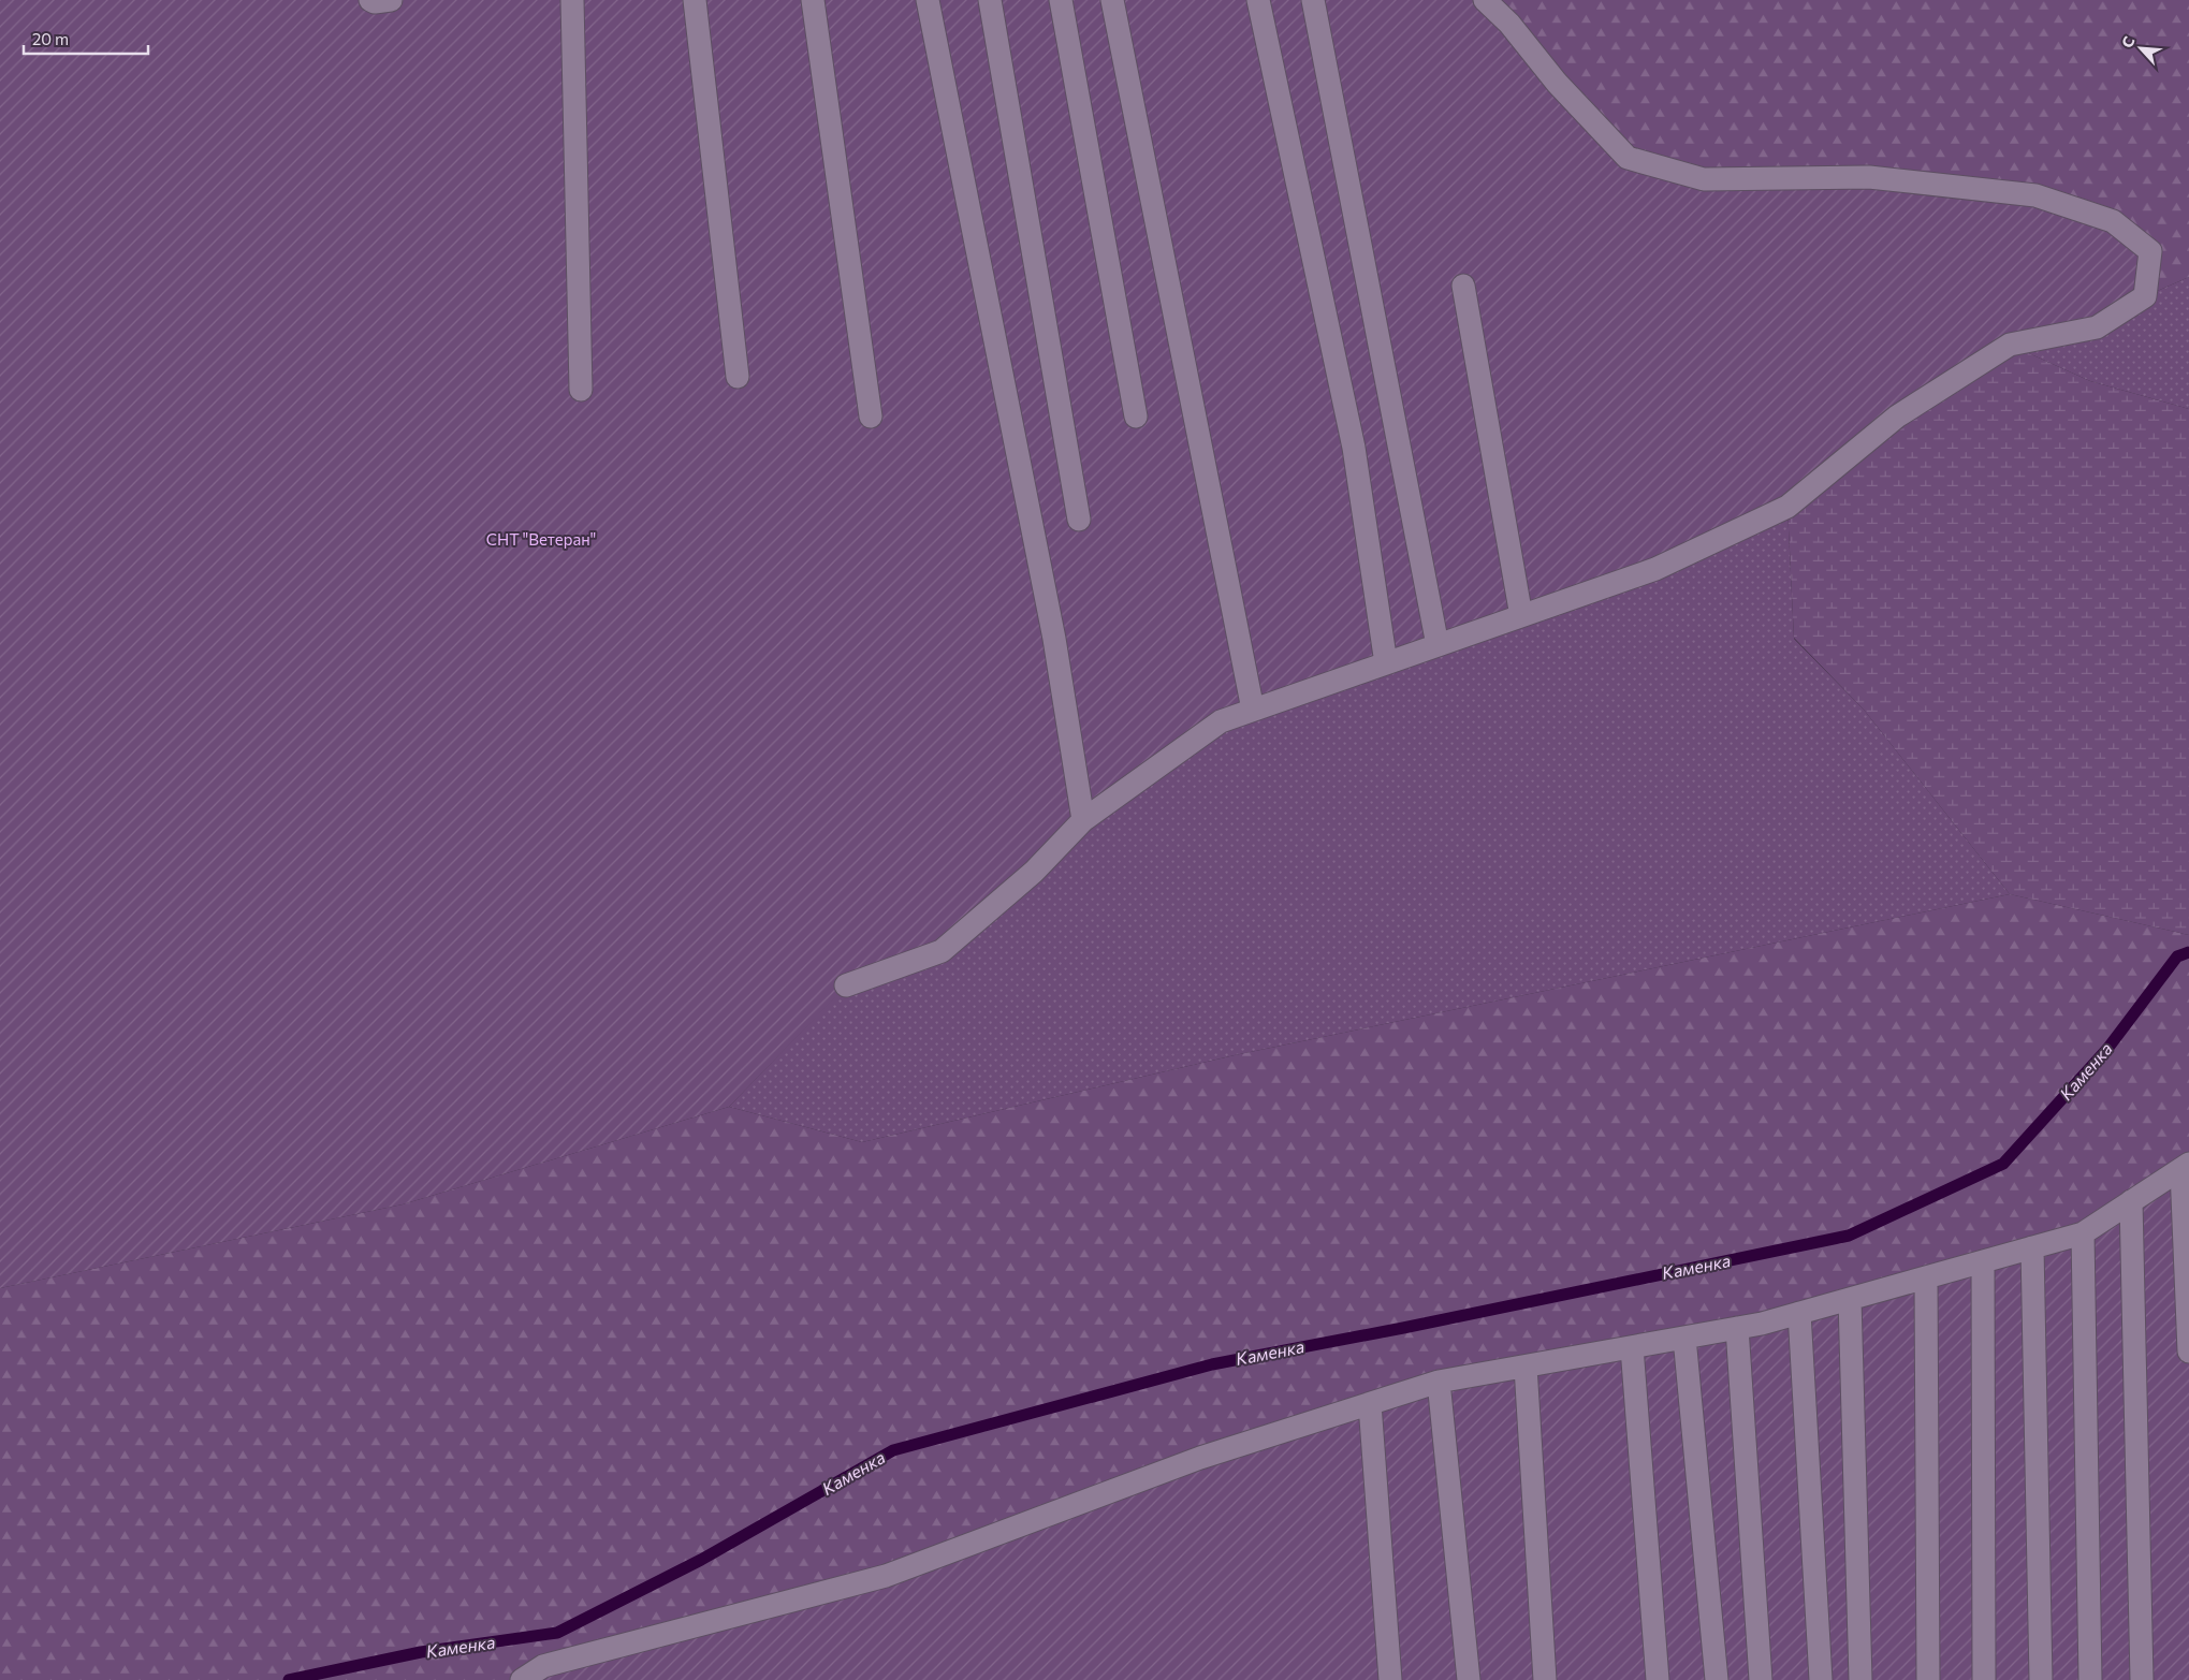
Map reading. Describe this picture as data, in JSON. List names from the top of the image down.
{
  "water": ["Каменка"],
  "parks": ["СНТ \"Ветеран\""],
  "scale_bar": "20 m",
  "north": "top left"
}
